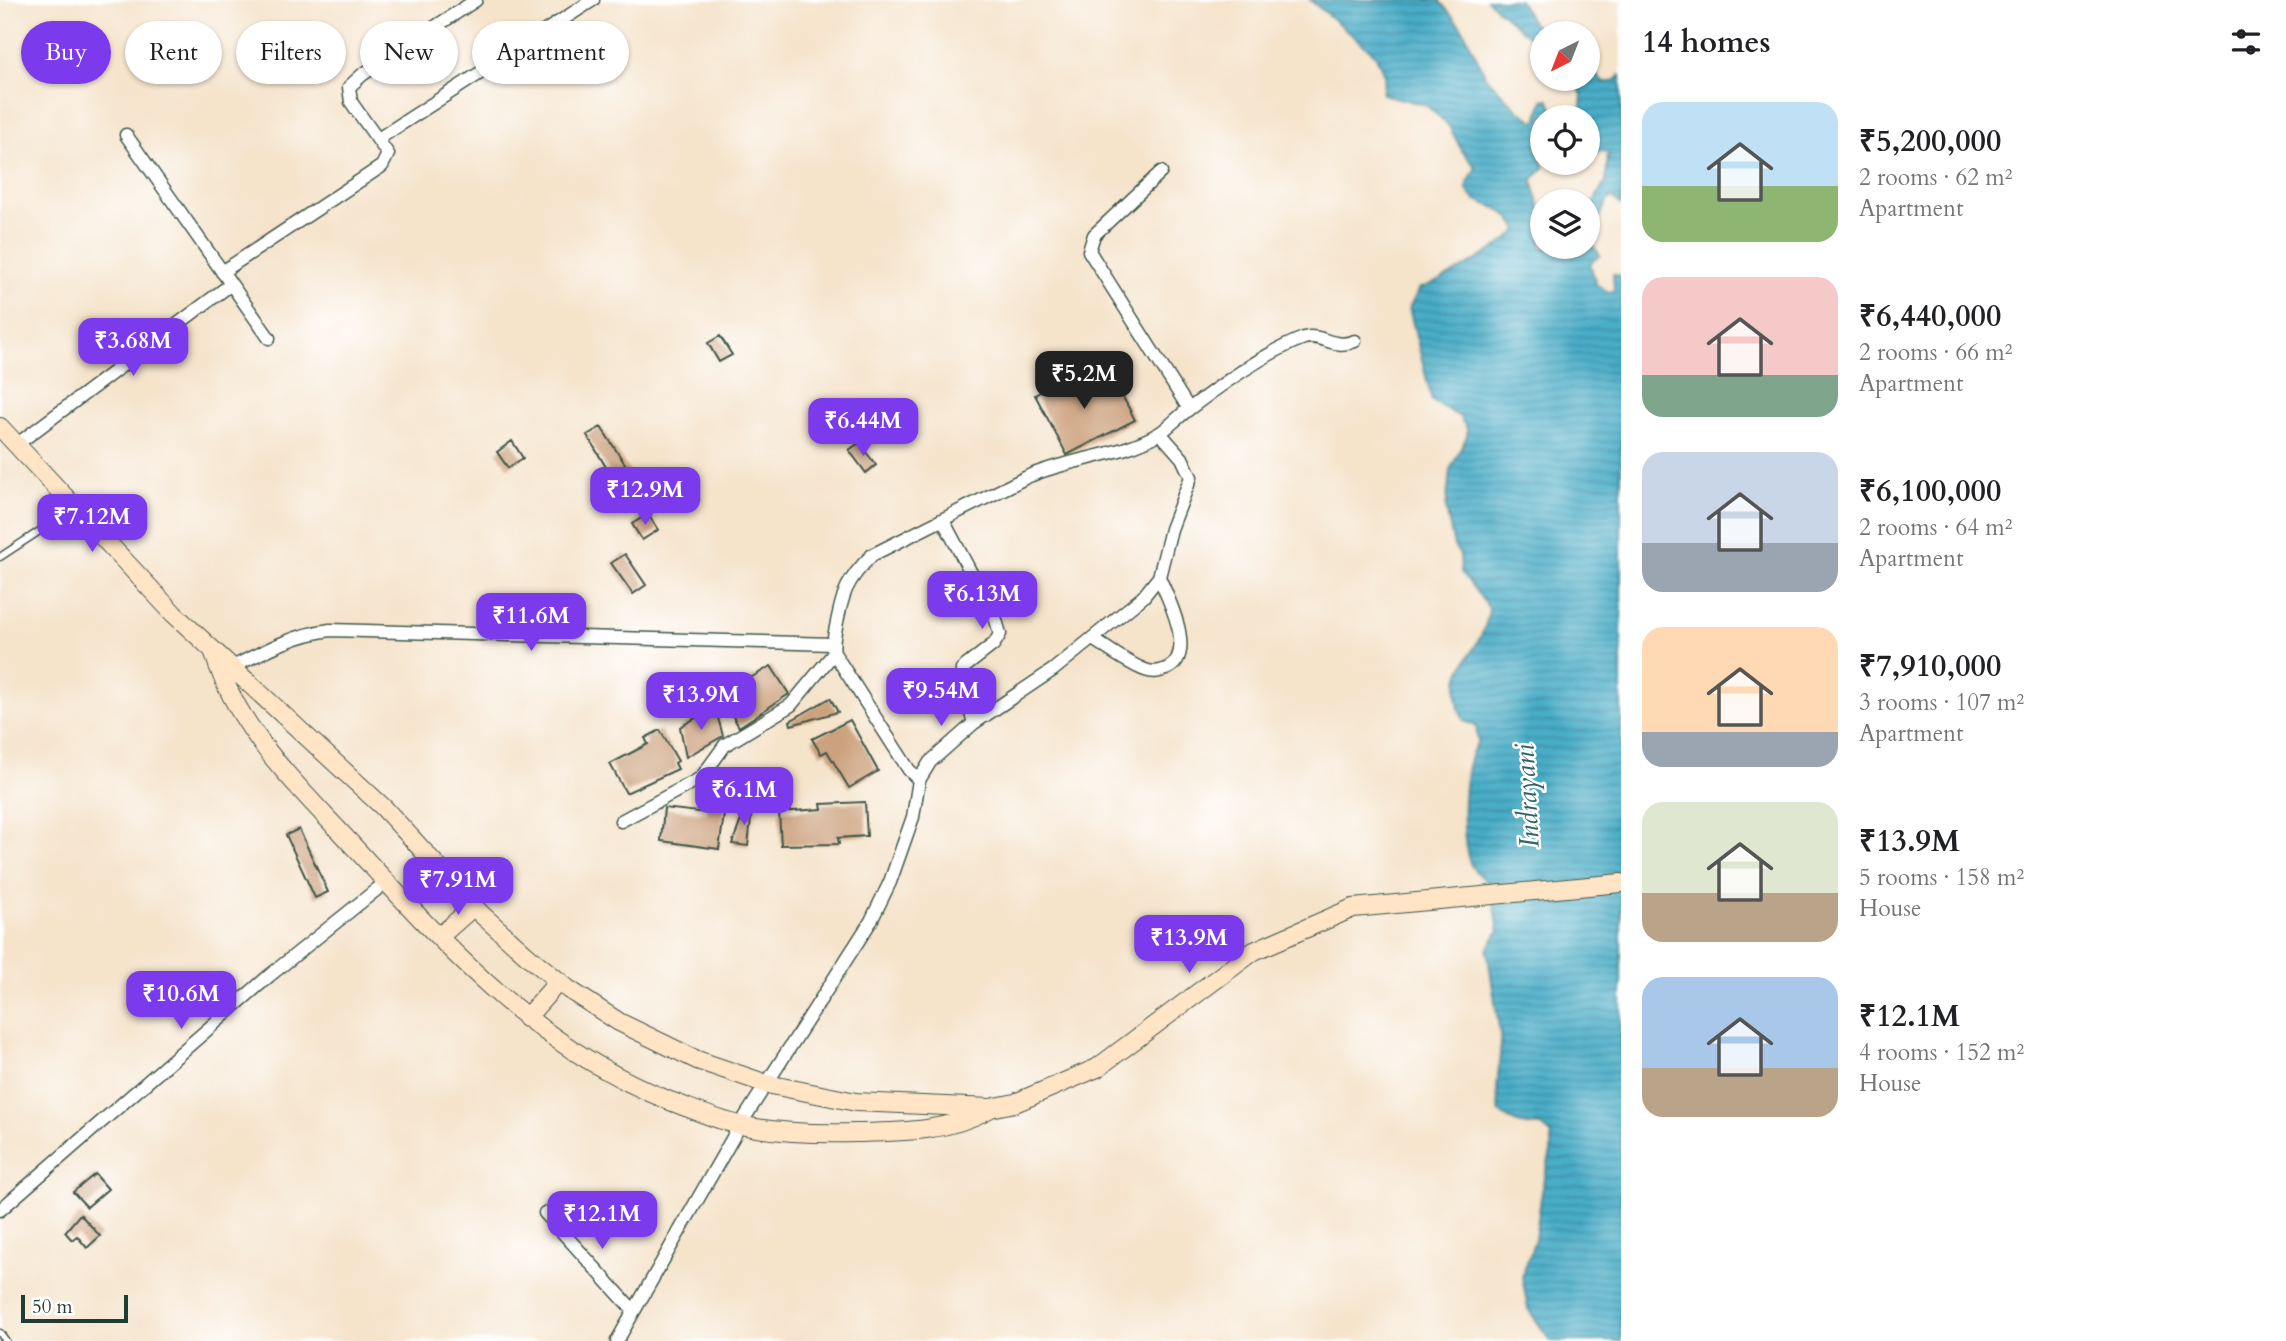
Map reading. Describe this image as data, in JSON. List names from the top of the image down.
{
  "water": ["Indrayani"],
  "scale_bar": "50 m",
  "north": "bottom left",
  "page": {
    "heading": "14 homes",
    "chip": [
      "Buy",
      "Rent",
      "Filters",
      "New",
      "Apartment"
    ],
    "list": [
      {
        "name": "₹5,200,000",
        "note": "2 rooms · 62 m² · Apartment"
      },
      {
        "name": "₹6,440,000",
        "note": "2 rooms · 66 m² · Apartment"
      },
      {
        "name": "₹6,100,000",
        "note": "2 rooms · 64 m² · Apartment"
      },
      {
        "name": "₹7,910,000",
        "note": "3 rooms · 107 m² · Apartment"
      },
      {
        "name": "₹13.9M",
        "note": "5 rooms · 158 m² · House"
      },
      {
        "name": "₹12.1M",
        "note": "4 rooms · 152 m² · House"
      }
    ],
    "price": [
      "₹3.68M",
      "₹5.2M",
      "₹6.44M",
      "₹12.9M",
      "₹7.12M",
      "₹6.13M",
      "₹11.6M",
      "₹9.54M",
      "₹13.9M",
      "₹6.1M",
      "₹7.91M",
      "₹13.9M",
      "₹10.6M",
      "₹12.1M"
    ],
    "scale": "50 m"
  }
}
